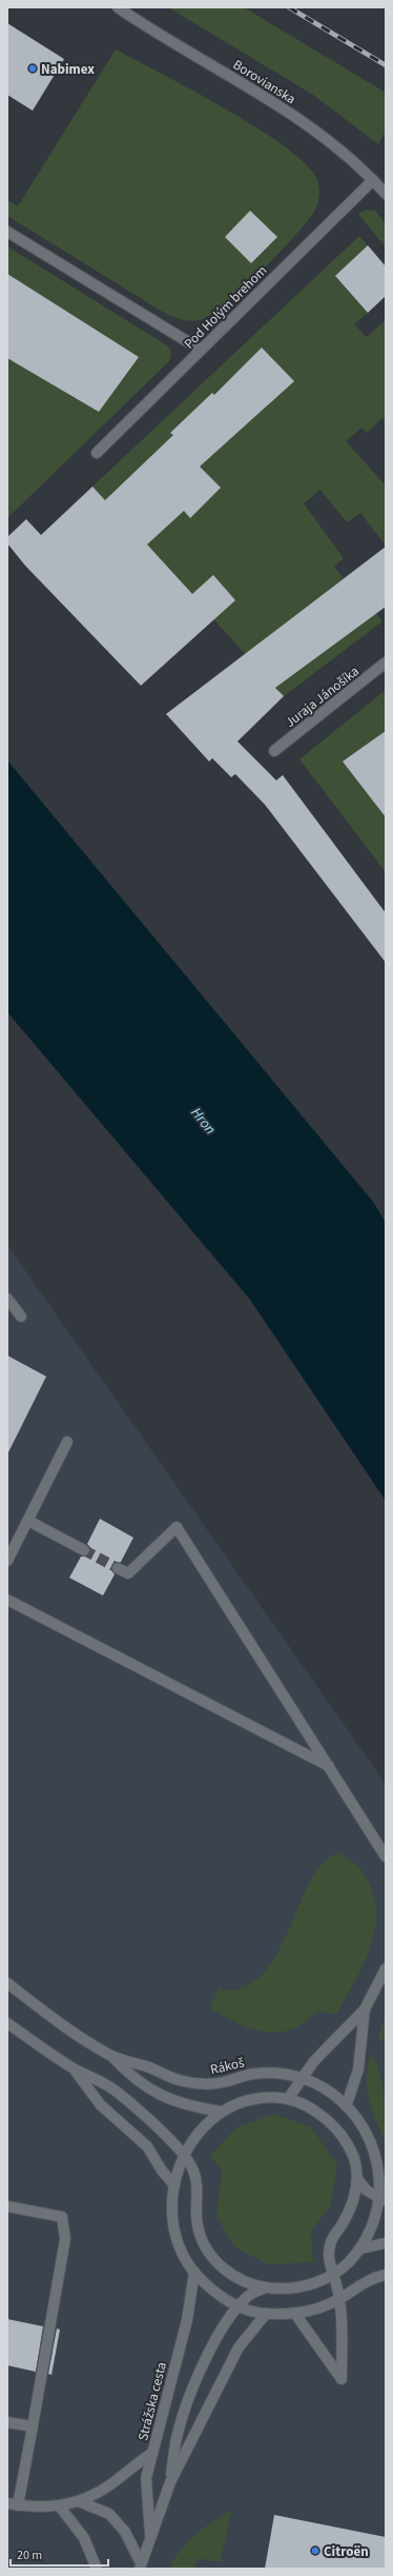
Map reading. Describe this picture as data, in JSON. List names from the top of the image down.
{
  "streets": {
    "street": [
      "Borovianska",
      "Pod Holým brehom",
      "Juraja Jánošíka",
      "Rákoš",
      "Strážska cesta"
    ]
  },
  "crossings": [
    ["Borovianska", "Pod Holým brehom"],
    ["Rákoš", "Strážska cesta"]
  ],
  "water": ["Hron"],
  "places": ["Nabimex", "Citroën"],
  "scale_bar": "20 m"
}
